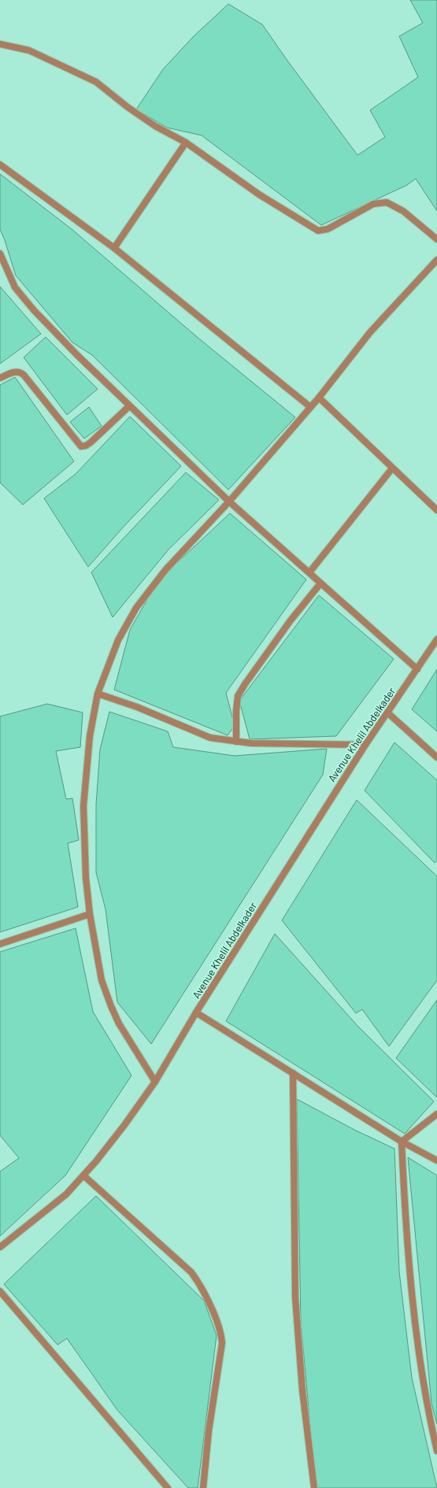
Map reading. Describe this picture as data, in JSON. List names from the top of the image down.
{
  "streets": {
    "street": ["Avenue Khelil Abdelkader"]
  }
}
